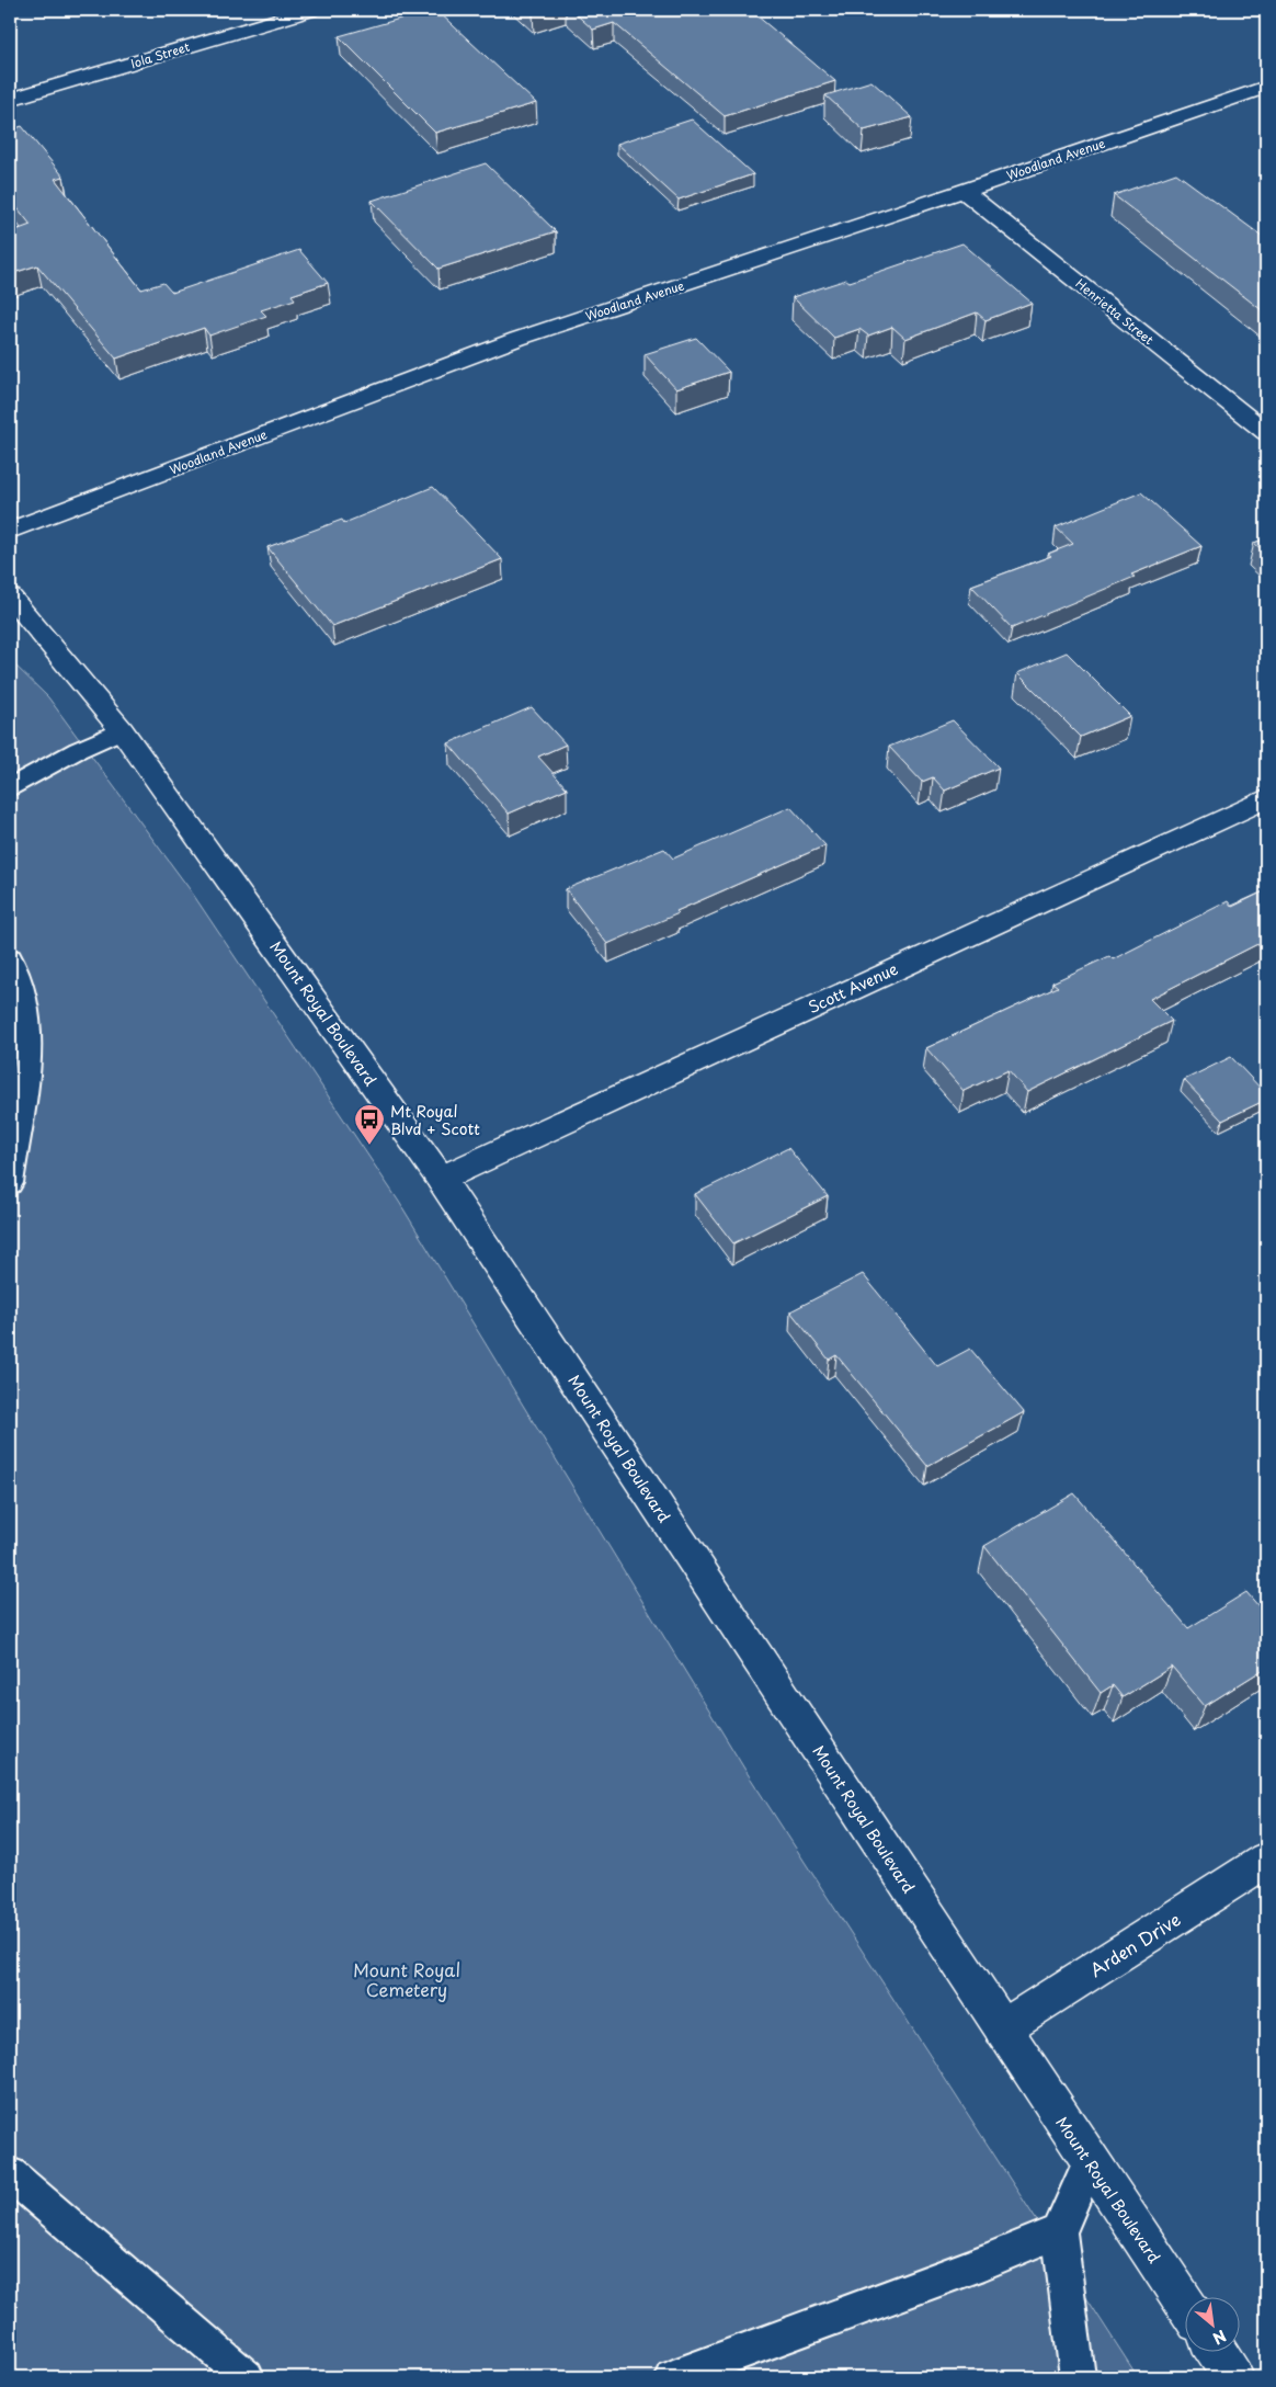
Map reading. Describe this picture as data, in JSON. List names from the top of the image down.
{
  "streets": {
    "street": [
      "Iola Street",
      "Woodland Avenue",
      "Henrietta Street",
      "Scott Avenue",
      "Mount Royal Boulevard",
      "Arden Drive"
    ]
  },
  "crossings": [
    ["Woodland Avenue", "Henrietta Street"],
    ["Scott Avenue", "Mount Royal Boulevard"],
    ["Mount Royal Boulevard", "Arden Drive"]
  ],
  "parks": ["Mount Royal Cemetery"],
  "places": {
    "bus stop": ["Mt Royal Blvd + Scott"]
  },
  "north": "bottom right"
}
